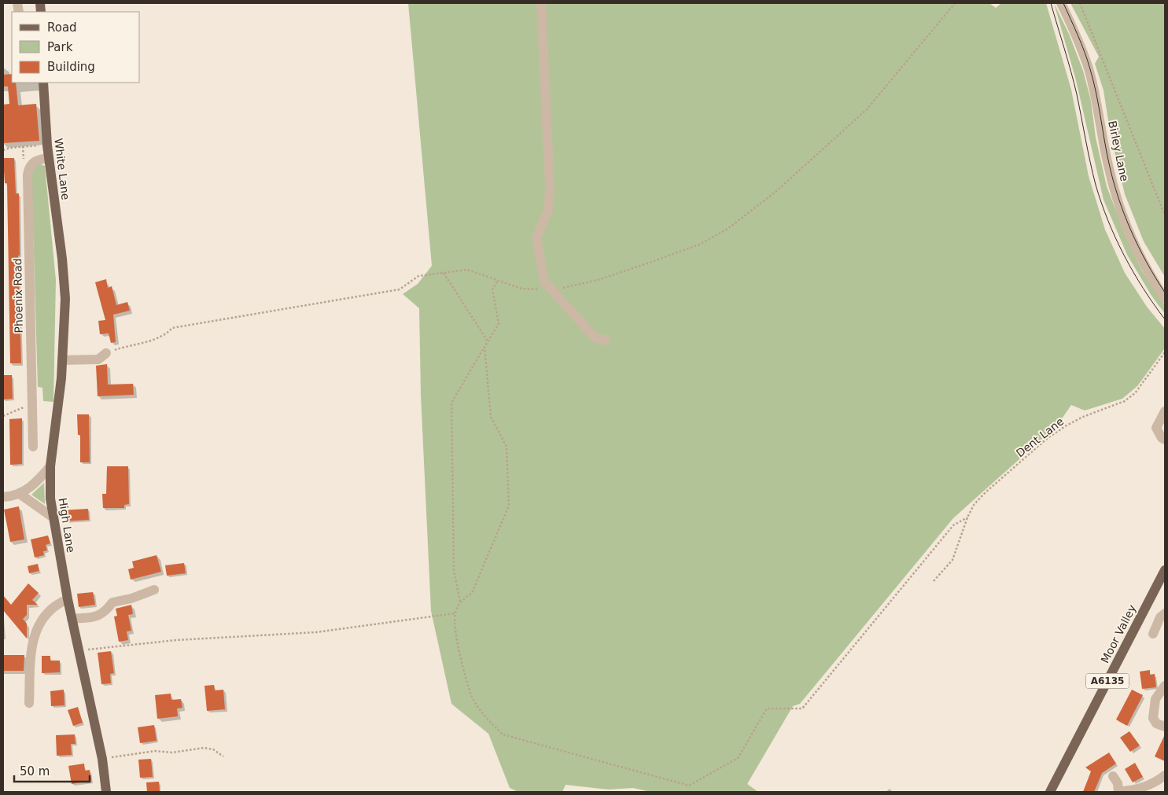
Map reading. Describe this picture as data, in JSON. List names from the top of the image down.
{
  "streets": {
    "main road": [
      "White Lane",
      "High Lane",
      "Moor Valley",
      "A6135"
    ],
    "street": ["Birley Lane", "Phoenix Road"],
    "path": ["Dent Lane"]
  },
  "crossings": [
    ["White Lane", "Phoenix Road"],
    ["White Lane", "High Lane"]
  ],
  "legend": ["Road", "Park", "Building"],
  "scale_bar": "50 m"
}
